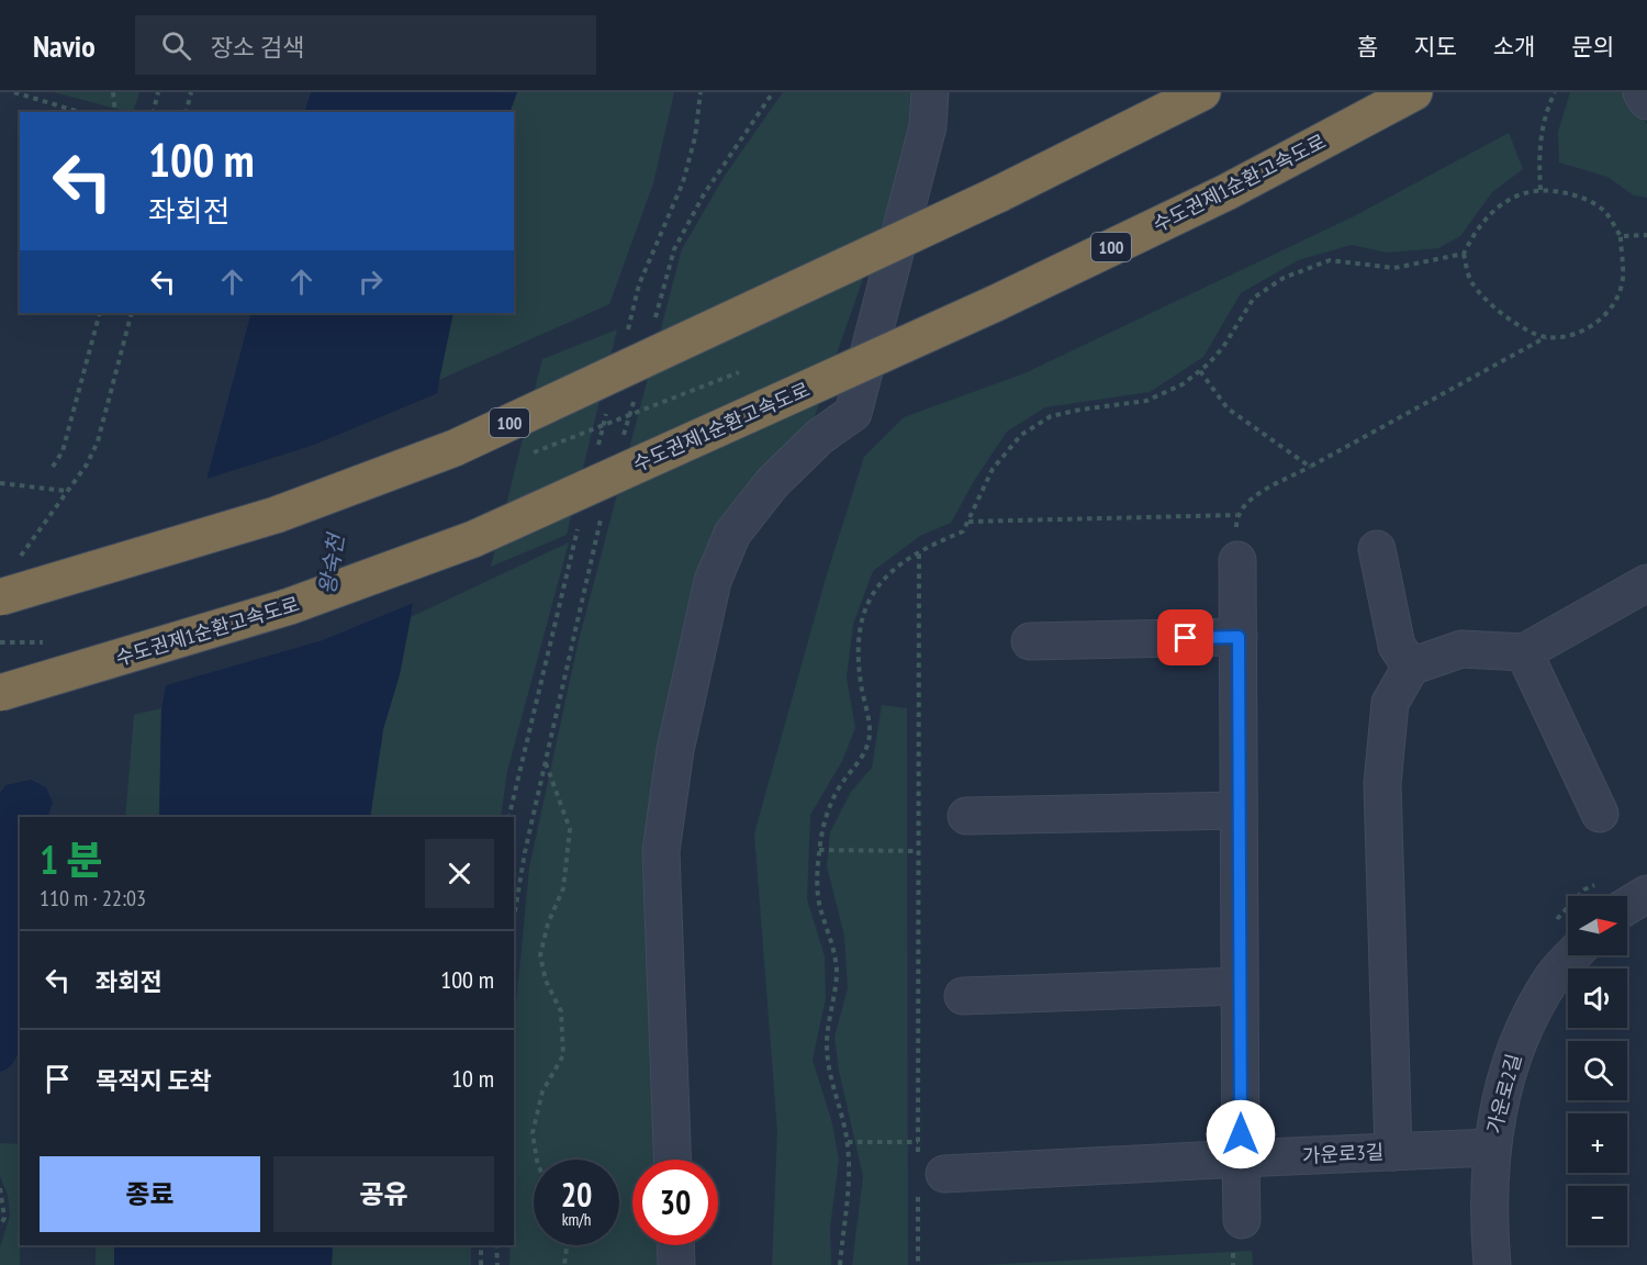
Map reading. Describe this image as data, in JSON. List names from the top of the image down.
{
  "streets": {
    "highway": ["수도권제1순환고속도로", "100"],
    "street": ["가운로2길", "가운로3길"]
  },
  "crossings": [
    ["가운로2길", "가운로3길"]
  ],
  "water": ["왕숙천"],
  "north": "right",
  "page": {
    "header": "Navio",
    "search": "장소 검색",
    "nav": [
      "홈",
      "지도",
      "소개",
      "문의"
    ],
    "turn": ["100 m", "좌회전"],
    "heading": ["1 분", "110 m · 22:03"],
    "map_buttons": ["+", "−"],
    "list": [
      {
        "name": "좌회전",
        "value": "100 m"
      },
      {
        "name": "목적지 도착",
        "value": "10 m"
      }
    ],
    "buttons": ["종료", "공유"],
    "speed": "20 km/h",
    "limit": "30"
  }
}
